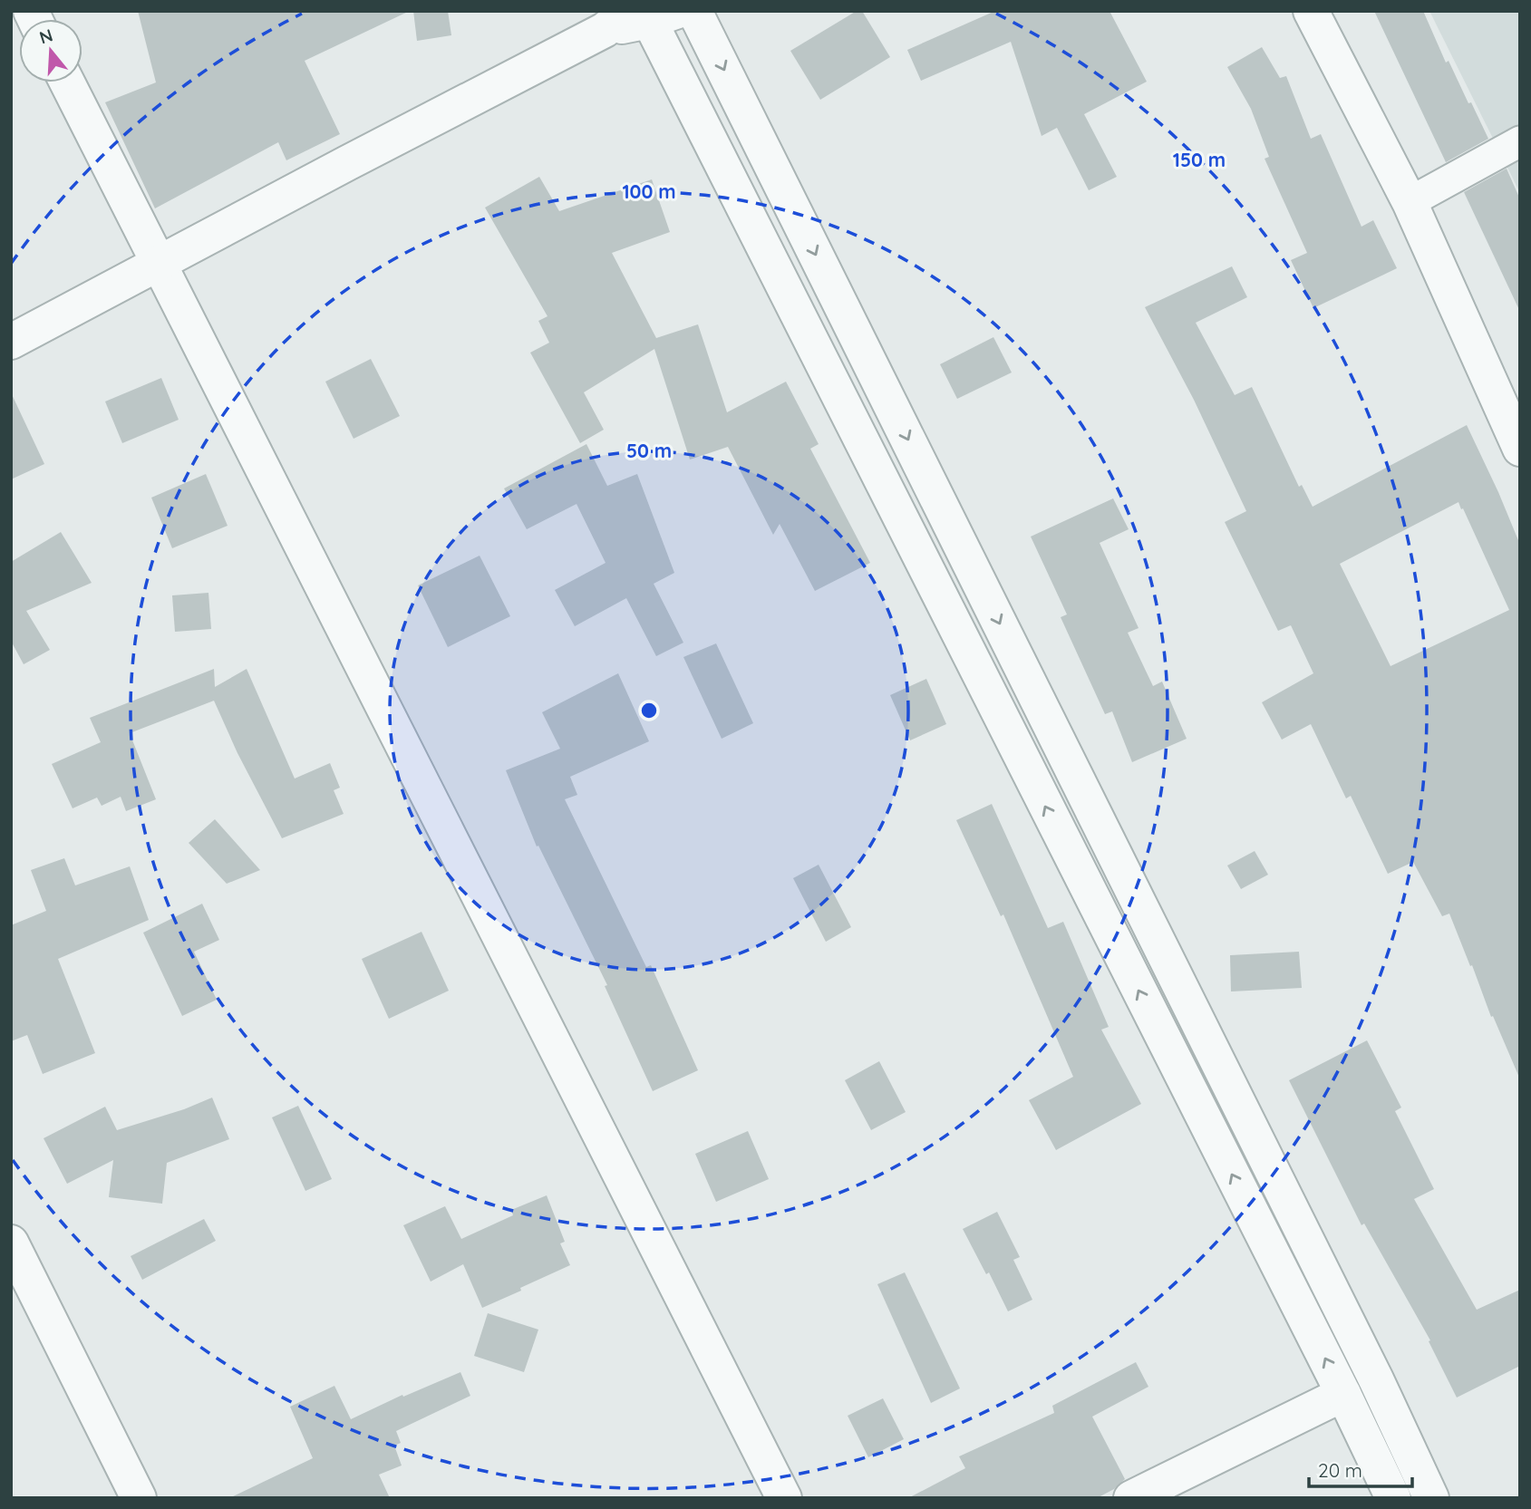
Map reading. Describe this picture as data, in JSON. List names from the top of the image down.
{
  "scale_bar": "20 m",
  "north": "top",
  "rings": ["150 m", "100 m", "50 m"]
}
